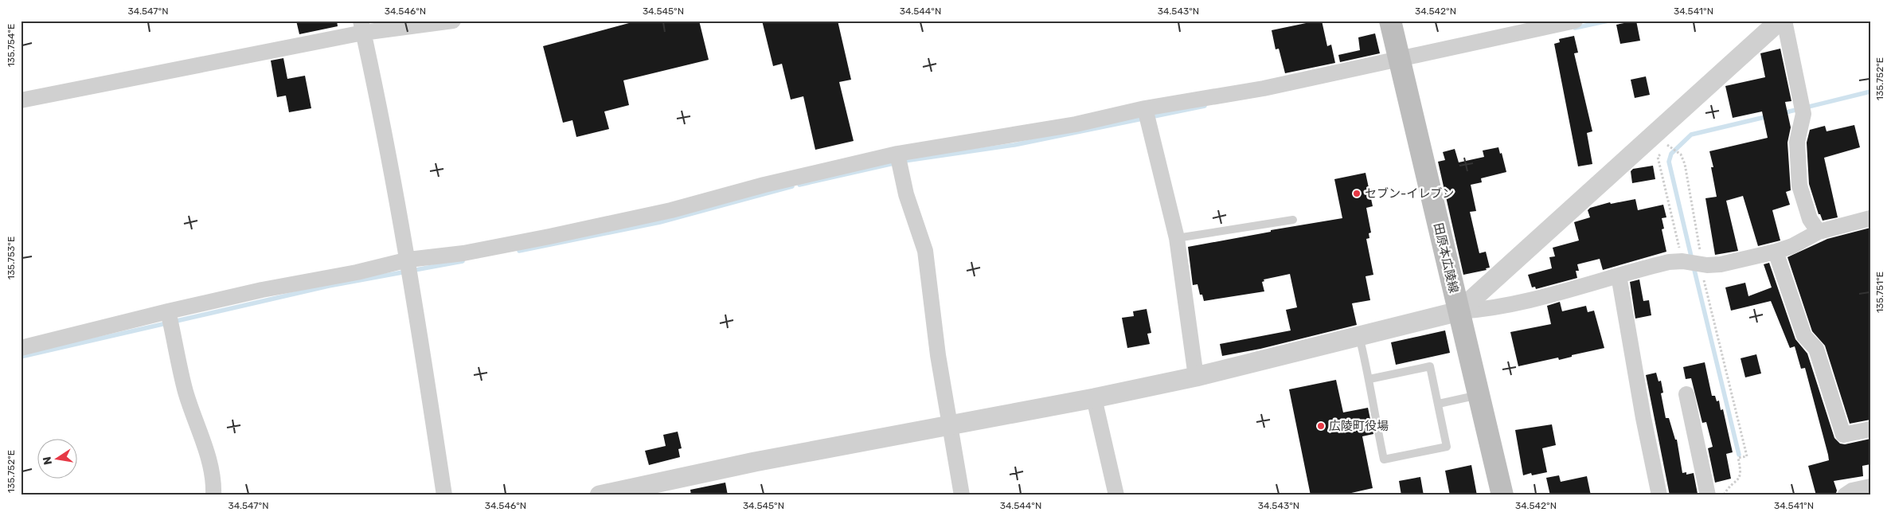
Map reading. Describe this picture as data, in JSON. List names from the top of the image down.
{
  "streets": {
    "main road": ["田原本広陵線"]
  },
  "places": ["セブン-イレブン", "広陵町役場"],
  "north": "left",
  "coordinates": [
    "34.547°N",
    "34.546°N",
    "34.545°N",
    "34.544°N",
    "34.543°N",
    "34.542°N",
    "34.541°N",
    "135.754°E",
    "135.752°E",
    "135.753°E",
    "135.751°E"
  ]
}
